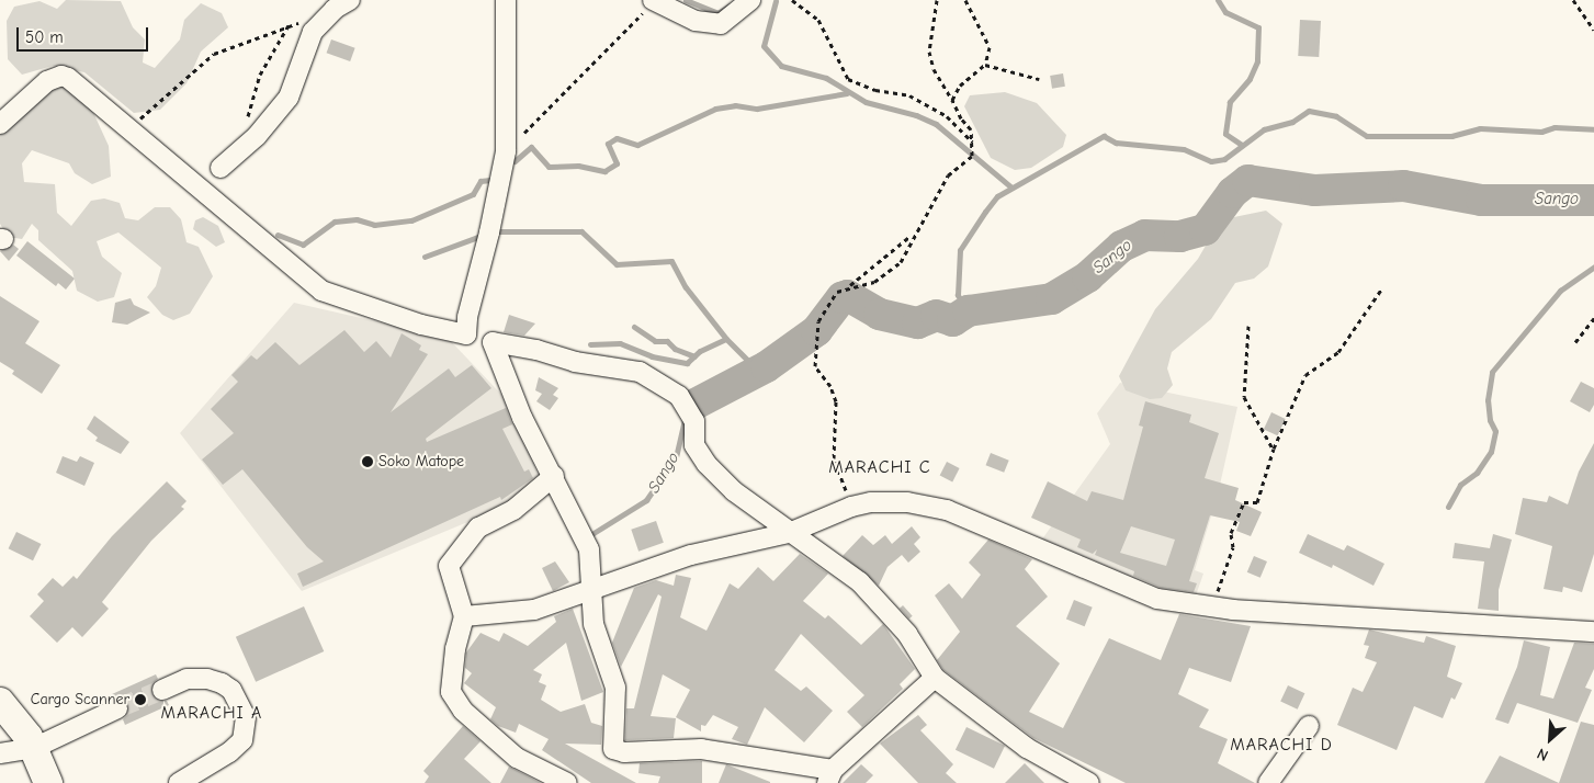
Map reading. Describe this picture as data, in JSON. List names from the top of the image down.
{
  "districts": ["MARACHI C", "MARACHI A", "MARACHI D"],
  "water": ["Sango"],
  "places": ["Soko Matope", "Cargo Scanner"],
  "scale_bar": "50 m",
  "north": "bottom left"
}
